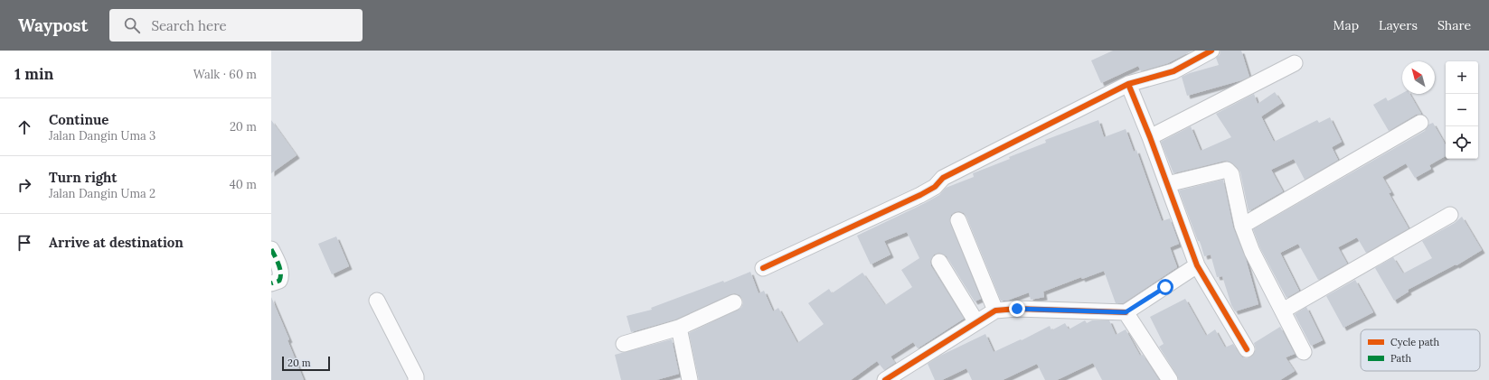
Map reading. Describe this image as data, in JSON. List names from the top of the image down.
{
  "legend": ["Cycle path", "Path"],
  "scale_bar": "20 m",
  "north": "top left",
  "page": {
    "header": "Waypost",
    "search": "Search here",
    "nav": ["Map", "Layers", "Share"],
    "heading": ["1 min", "Walk · 60 m"],
    "map_buttons": ["+", "−"],
    "list": [
      ["Continue", "Jalan Dangin Uma 3", "20 m"],
      ["Turn right", "Jalan Dangin Uma 2", "40 m"],
      "Arrive at destination"
    ],
    "scale": "20 m"
  }
}
